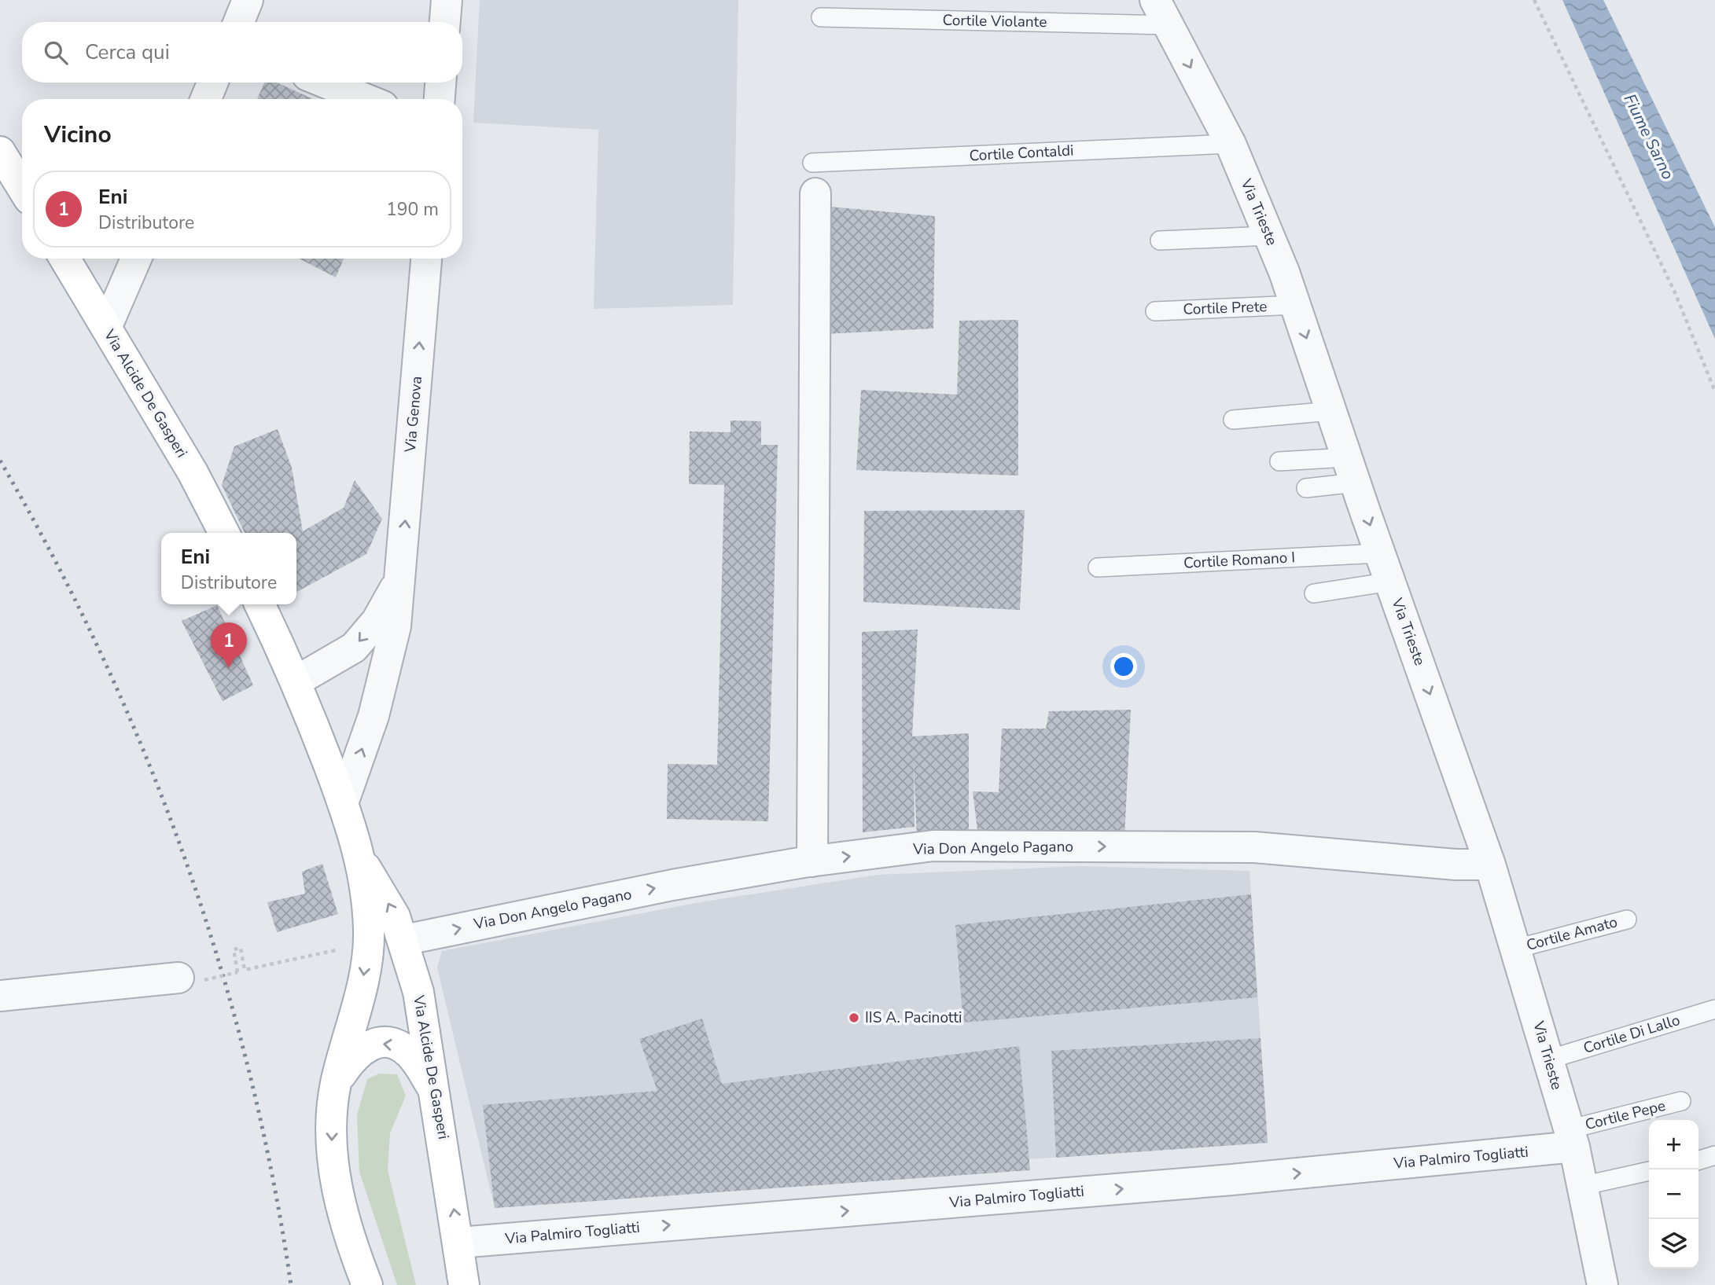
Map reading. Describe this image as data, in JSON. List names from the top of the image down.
{
  "streets": {
    "main road": ["Via Alcide De Gasperi"],
    "street": [
      "Via Trieste",
      "Via Genova",
      "Via Don Angelo Pagano",
      "Via Palmiro Togliatti"
    ],
    "lane": [
      "Cortile Violante",
      "Cortile Contaldi",
      "Cortile Prete",
      "Cortile Romano I",
      "Cortile Amato",
      "Cortile Di Lallo",
      "Cortile Pepe"
    ]
  },
  "crossings": [
    ["Cortile Violante", "Via Trieste"],
    ["Cortile Contaldi", "Via Trieste"],
    ["Via Trieste", "Cortile Prete"],
    ["Via Trieste", "Cortile Romano I"],
    ["Via Trieste", "Via Don Angelo Pagano"],
    ["Via Trieste", "Cortile Amato"],
    ["Via Trieste", "Cortile Di Lallo"],
    ["Via Trieste", "Cortile Pepe"],
    ["Via Trieste", "Via Palmiro Togliatti"],
    ["Via Alcide De Gasperi", "Via Genova"],
    ["Via Alcide De Gasperi", "Via Don Angelo Pagano"],
    ["Via Alcide De Gasperi", "Via Palmiro Togliatti"],
    ["Cortile Pepe", "Via Palmiro Togliatti"]
  ],
  "one_way": ["Via Trieste", "Via Don Angelo Pagano", "Via Palmiro Togliatti"],
  "water": ["Fiume Sarno"],
  "places": ["IIS A. Pacinotti"],
  "page": {
    "search": "Cerca qui",
    "heading": "Vicino",
    "list": [
      {
        "mark": "1",
        "name": "Eni",
        "note": "Distributore",
        "value": "190 m"
      }
    ],
    "popup": ["Eni", "Distributore"],
    "pins": "1",
    "map_buttons": ["+", "−"]
  }
}
